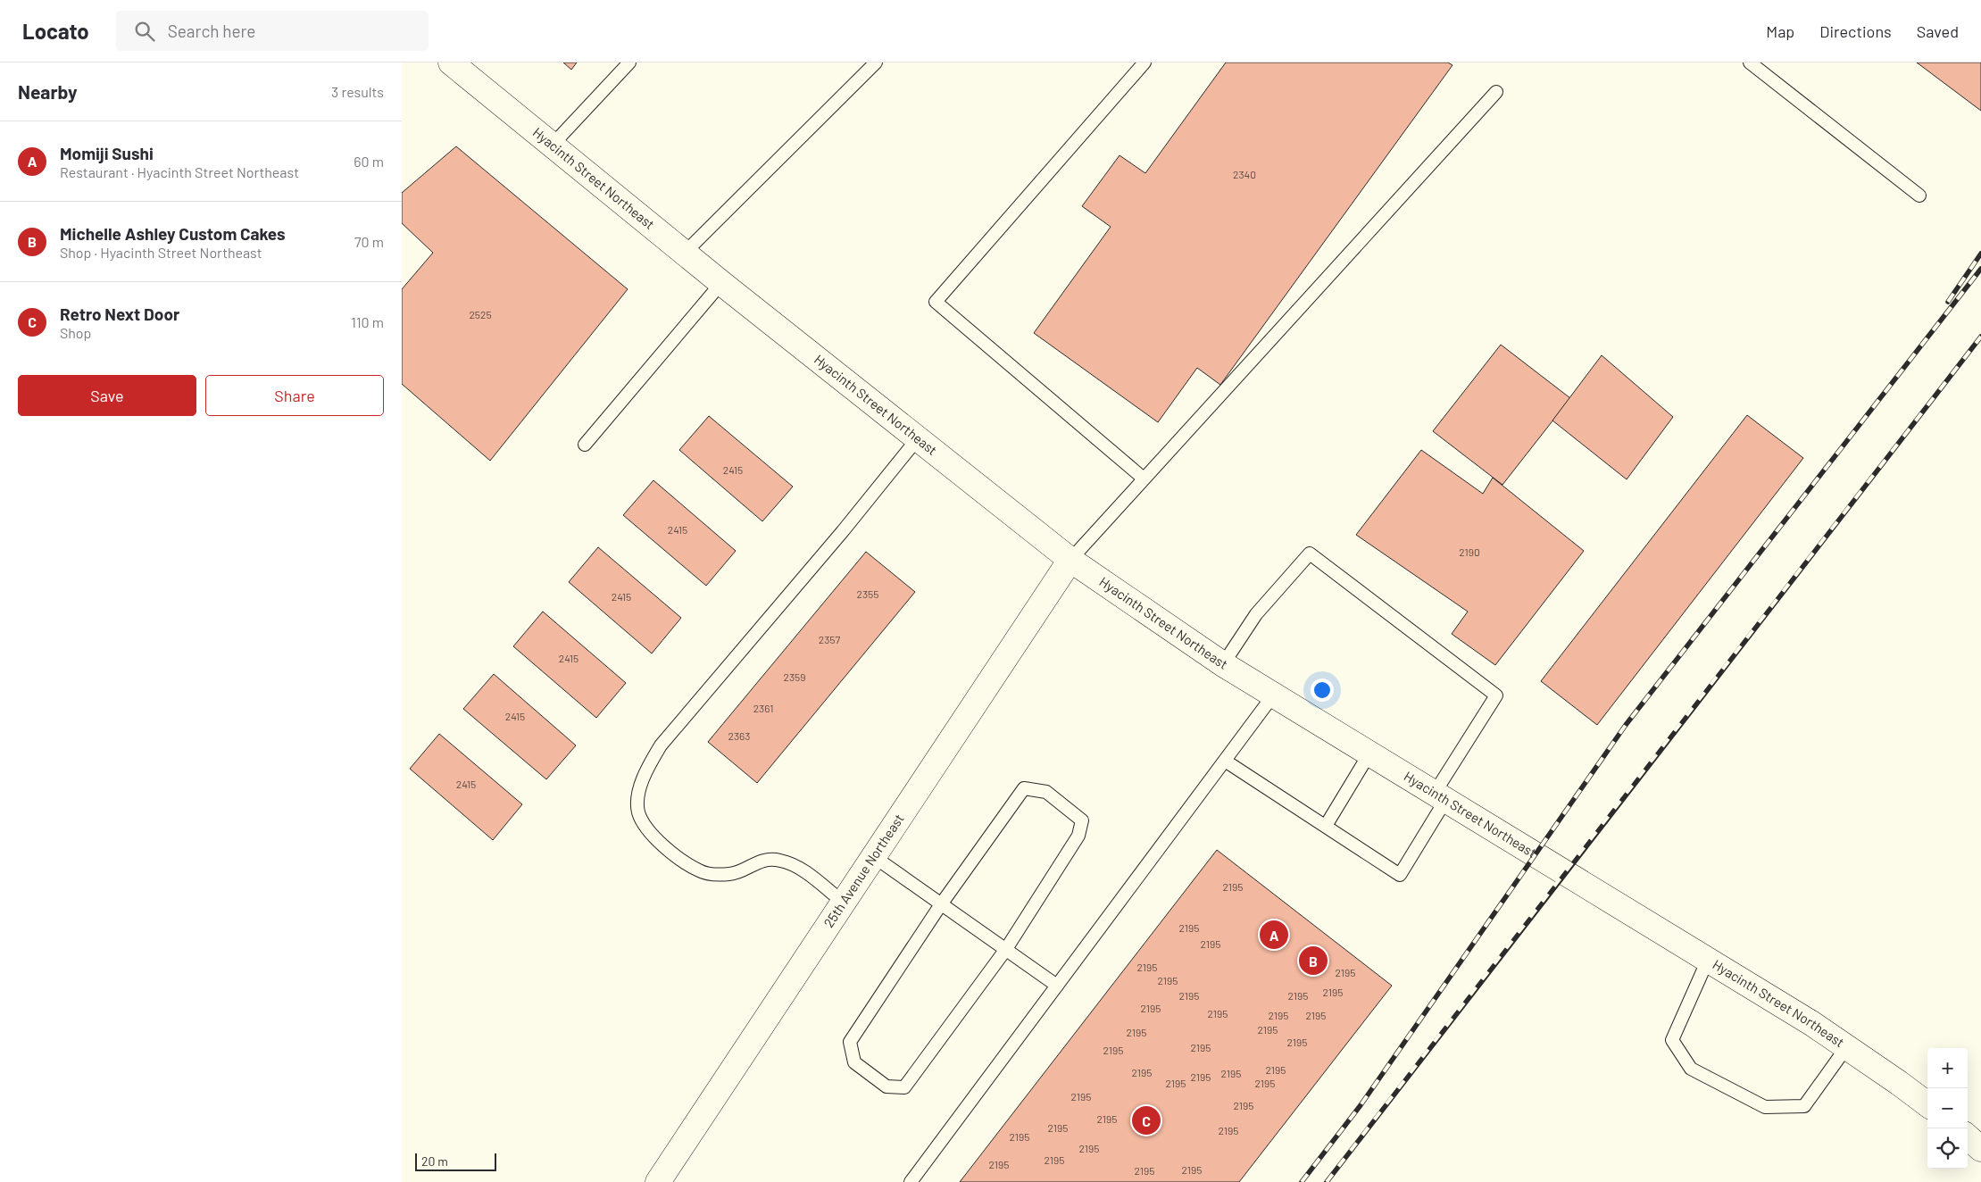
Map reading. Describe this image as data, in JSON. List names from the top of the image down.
{
  "streets": {
    "main road": ["Hyacinth Street Northeast", "25th Avenue Northeast"]
  },
  "crossings": [
    ["Hyacinth Street Northeast", "25th Avenue Northeast"]
  ],
  "house_numbers": [
    "2340",
    "2525",
    "2415",
    "2415",
    "2190",
    "2355",
    "2415",
    "2357",
    "2415",
    "2359",
    "2361",
    "2415",
    "2363",
    "2415",
    "2195",
    "2195",
    "2195",
    "2195",
    "2195",
    "2195",
    "2195",
    "2195",
    "2195",
    "2195",
    "2195",
    "2195",
    "2195",
    "2195",
    "2195",
    "2195",
    "2195",
    "2195",
    "2195",
    "2195",
    "2195",
    "2195",
    "2195",
    "2195",
    "2195",
    "2195",
    "2195",
    "2195",
    "2195",
    "2195",
    "2195",
    "2195",
    "2195",
    "2195",
    "2195"
  ],
  "scale_bar": "20 m",
  "page": {
    "header": "Locato",
    "search": "Search here",
    "nav": ["Map", "Directions", "Saved"],
    "heading": ["Nearby", "3 results"],
    "list": [
      {
        "mark": "A",
        "name": "Momiji Sushi",
        "note": "Restaurant · Hyacinth Street Northeast",
        "value": "60 m"
      },
      {
        "mark": "B",
        "name": "Michelle Ashley Custom Cakes",
        "note": "Shop · Hyacinth Street Northeast",
        "value": "70 m"
      },
      {
        "mark": "C",
        "name": "Retro Next Door",
        "note": "Shop",
        "value": "110 m"
      }
    ],
    "buttons": ["Save", "Share"],
    "pins": ["A", "B", "C"],
    "map_buttons": ["+", "−"],
    "scale": "20 m"
  }
}
